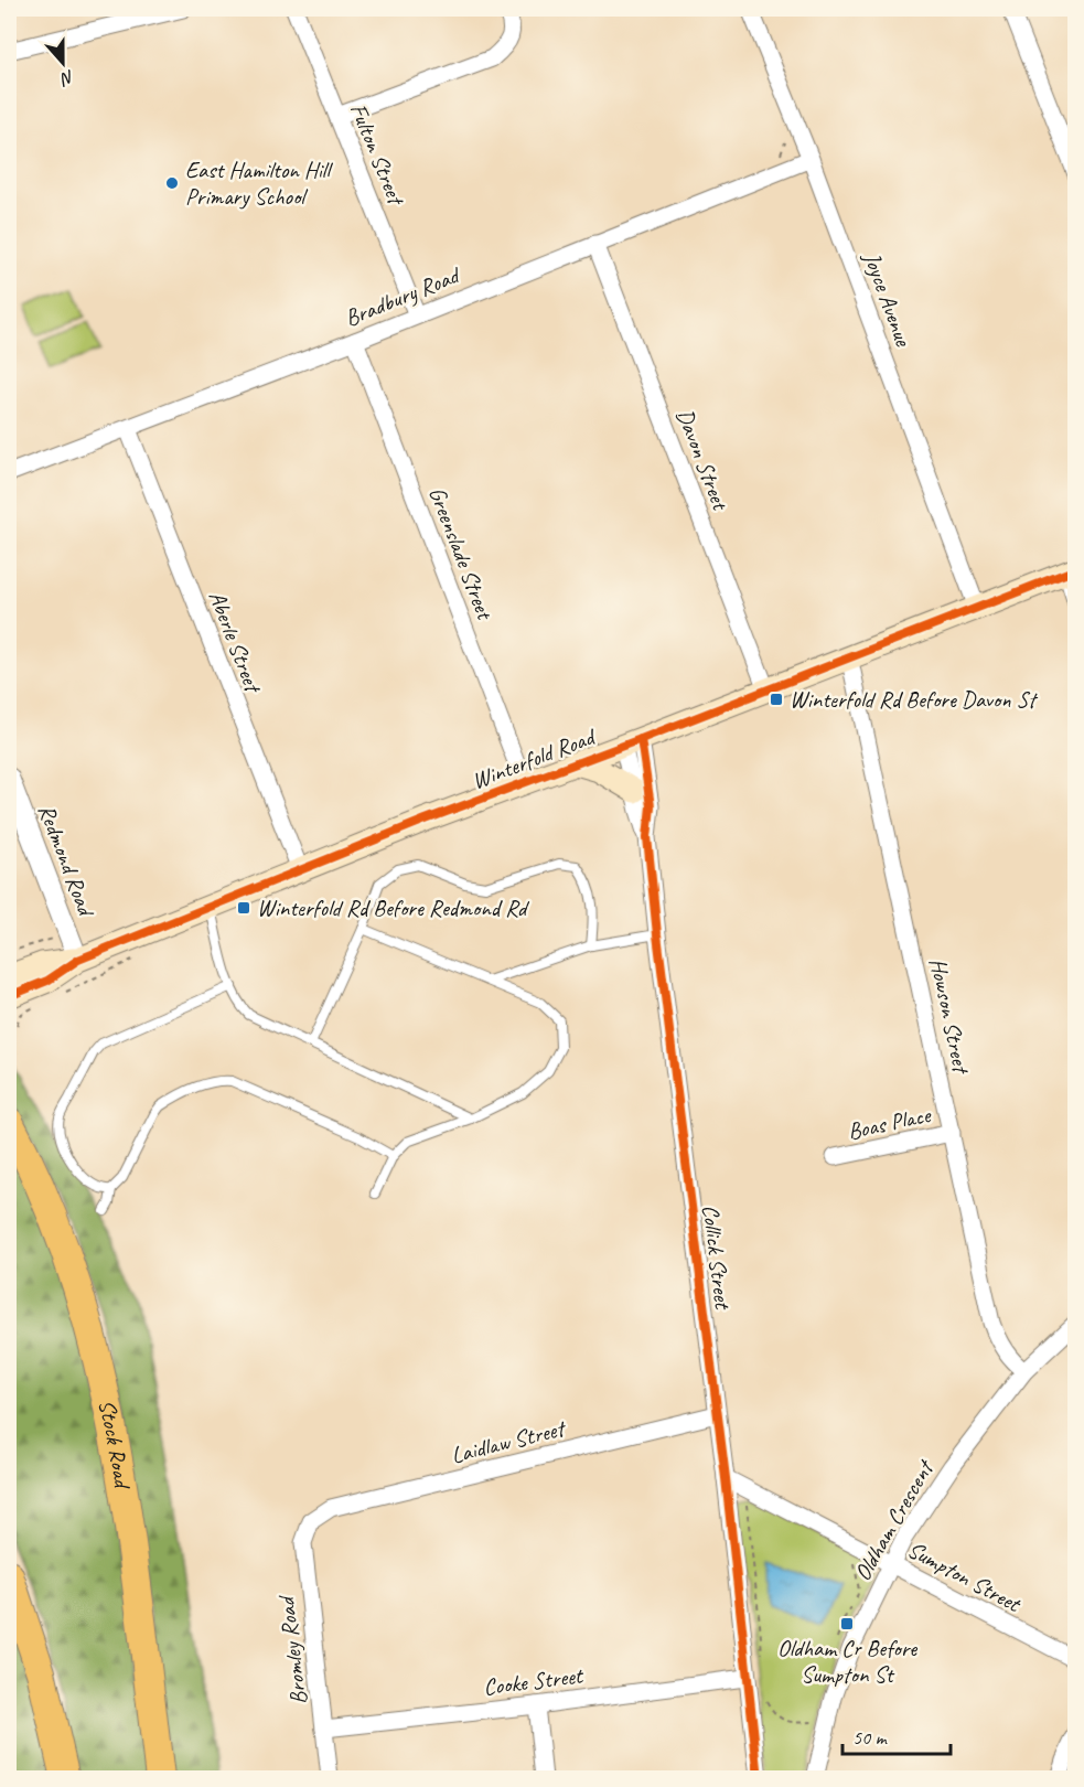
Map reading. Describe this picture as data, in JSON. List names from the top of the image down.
{
  "streets": {
    "highway": ["Stock Road"],
    "main road": ["Winterfold Road"],
    "street": [
      "Fulton Street",
      "Bradbury Road",
      "Joyce Avenue",
      "Davon Street",
      "Greenslade Street",
      "Aberle Street",
      "Redmond Road",
      "Howson Street",
      "Boas Place",
      "Collick Street",
      "Laidlaw Street",
      "Oldham Crescent",
      "Sumpton Street",
      "Bromley Road",
      "Cooke Street"
    ]
  },
  "crossings": [
    ["Fulton Street", "Bradbury Road"],
    ["Bradbury Road", "Joyce Avenue"],
    ["Bradbury Road", "Davon Street"],
    ["Bradbury Road", "Greenslade Street"],
    ["Bradbury Road", "Aberle Street"],
    ["Joyce Avenue", "Winterfold Road"],
    ["Davon Street", "Winterfold Road"],
    ["Greenslade Street", "Winterfold Road"],
    ["Aberle Street", "Winterfold Road"],
    ["Winterfold Road", "Redmond Road"],
    ["Winterfold Road", "Howson Street"],
    ["Winterfold Road", "Collick Street"],
    ["Howson Street", "Boas Place"],
    ["Howson Street", "Oldham Crescent"],
    ["Collick Street", "Laidlaw Street"],
    ["Collick Street", "Sumpton Street"],
    ["Collick Street", "Cooke Street"],
    ["Laidlaw Street", "Bromley Road"],
    ["Oldham Crescent", "Sumpton Street"],
    ["Bromley Road", "Cooke Street"]
  ],
  "places": {
    "other": ["East Hamilton Hill Primary School"],
    "transit": ["Winterfold Rd Before Davon St", "Winterfold Rd Before Redmond Rd", "Oldham Cr Before Sumpton St"]
  },
  "scale_bar": "50 m",
  "north": "bottom"
}
